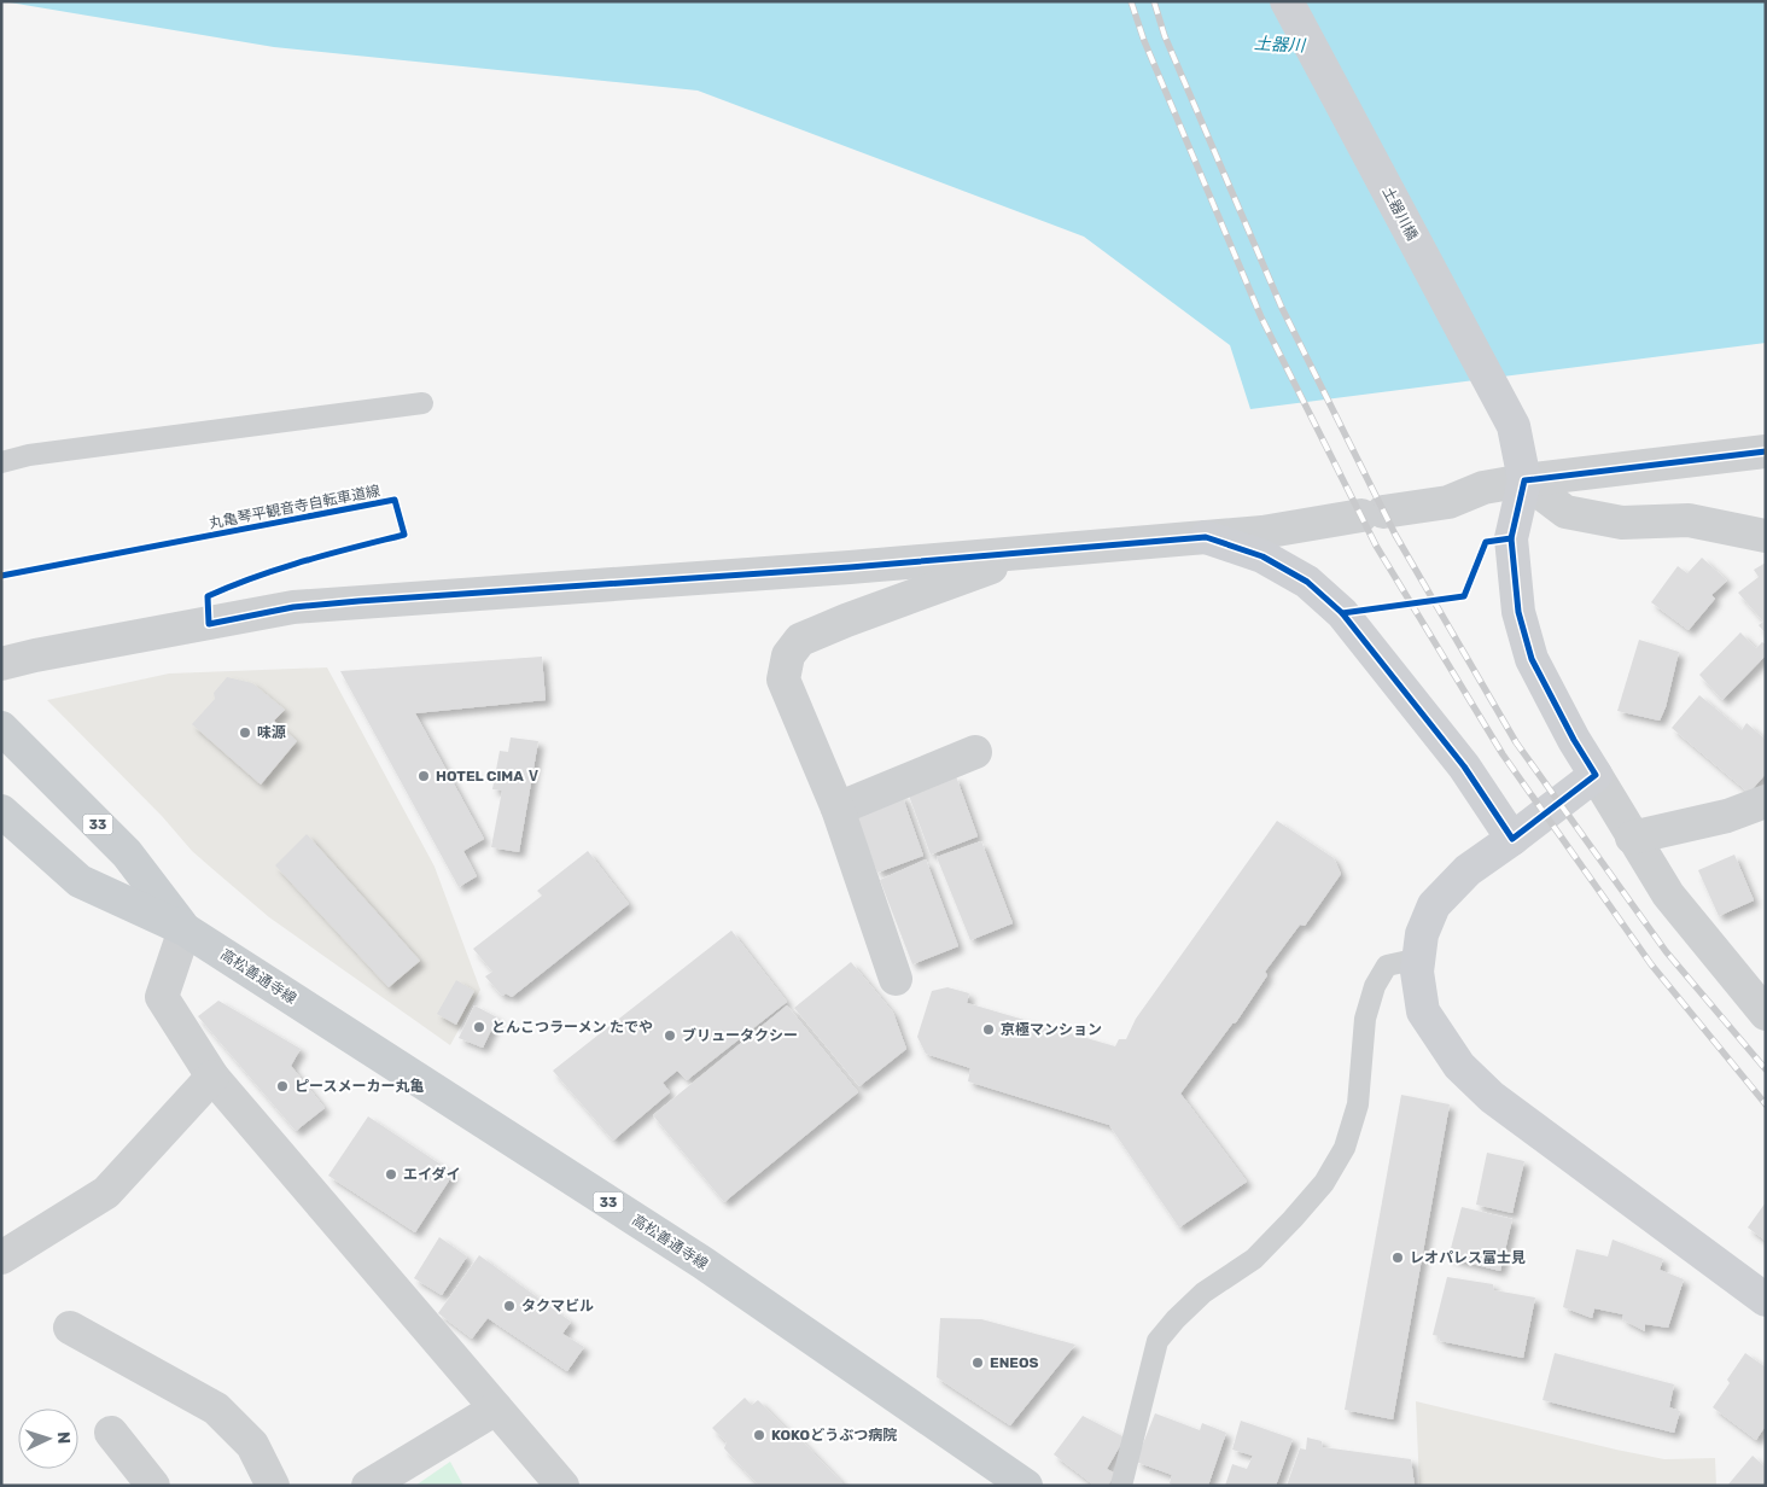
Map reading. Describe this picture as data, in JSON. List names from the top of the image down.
{
  "streets": {
    "main road": ["33", "高松善通寺線"],
    "street": ["土器川橋"],
    "cycle path": ["丸亀琴平観音寺自転車道線"]
  },
  "water": ["土器川"],
  "places": [
    "味源",
    "HOTEL CIMA Ⅴ",
    "とんこつラーメン たでや",
    "京極マンション",
    "ブリュータクシー",
    "ピースメーカー丸亀",
    "エイダイ",
    "レオパレス富士見",
    "タクマビル",
    "ENEOS",
    "KOKOどうぶつ病院"
  ],
  "north": "right"
}
